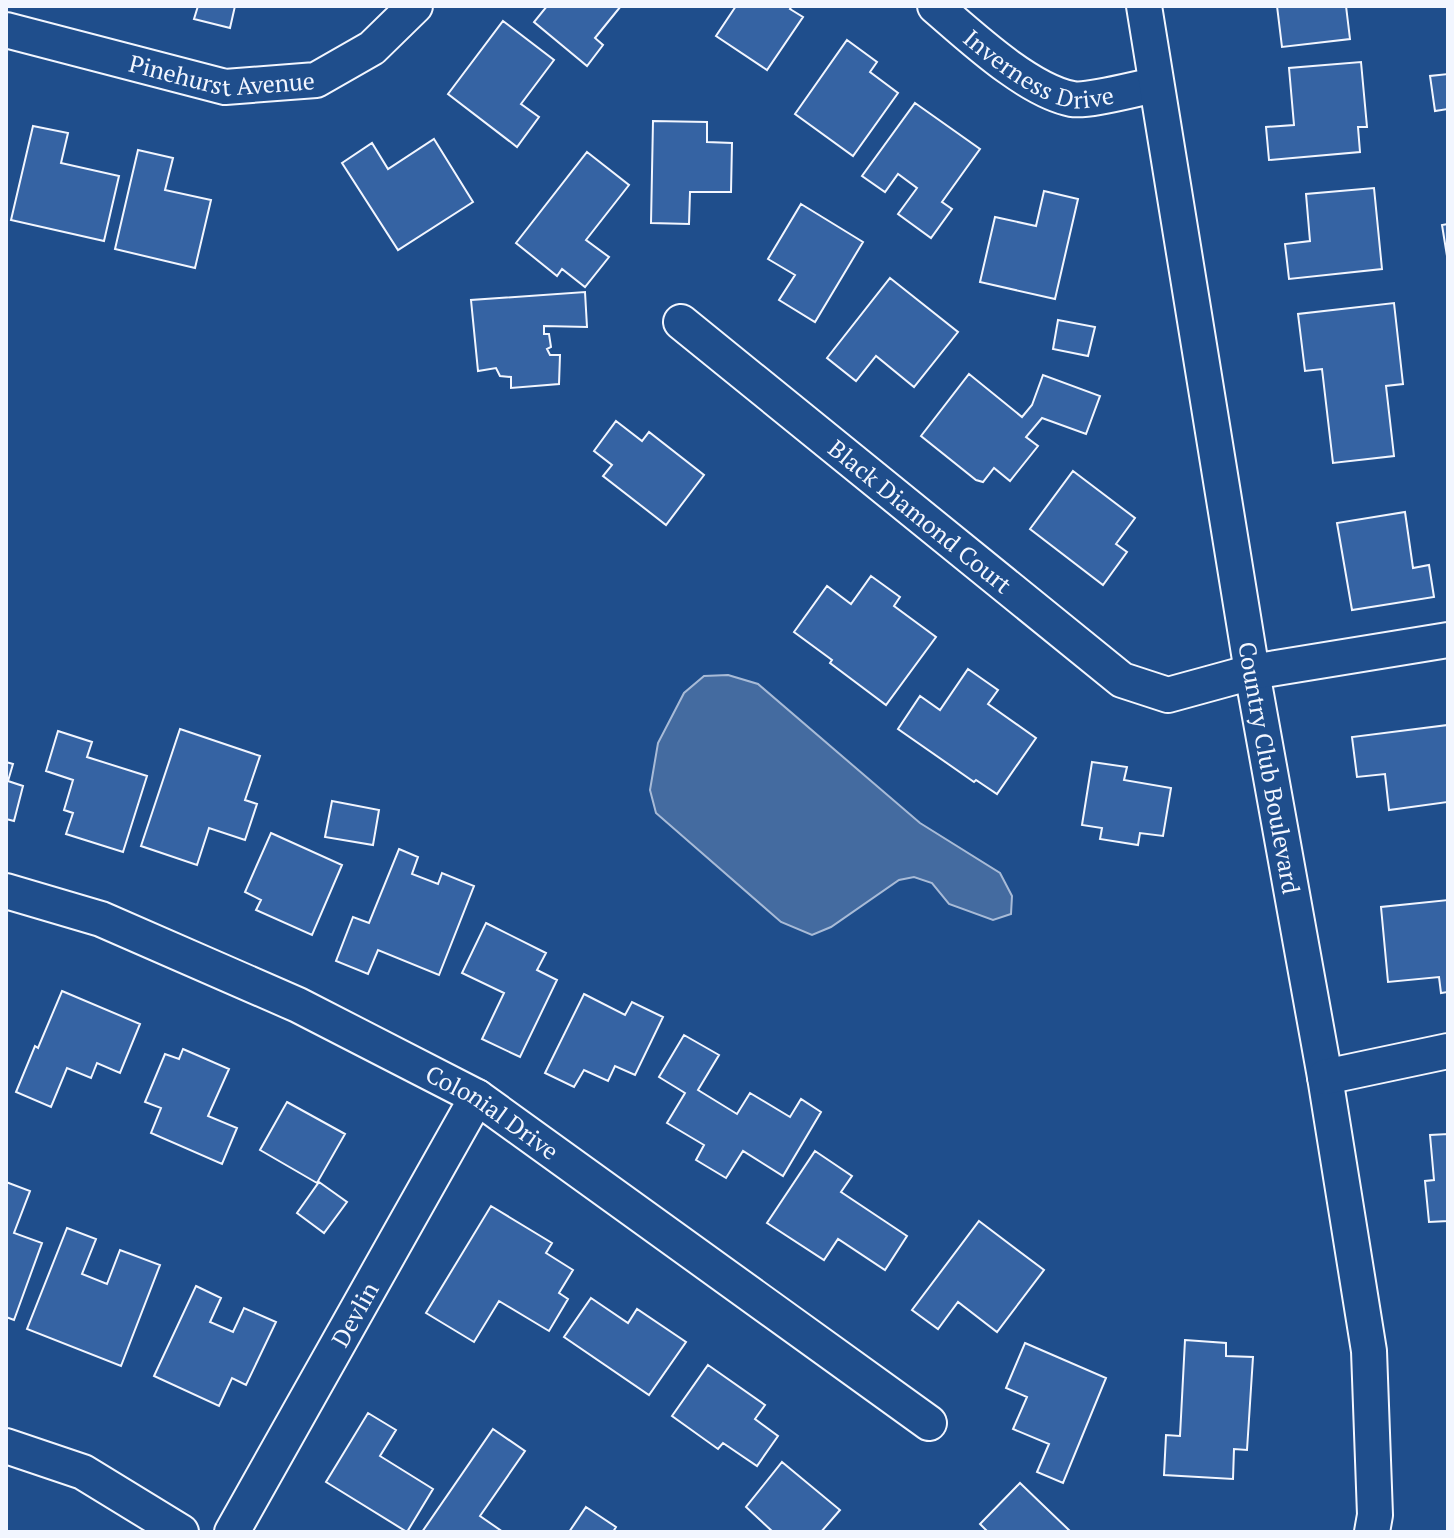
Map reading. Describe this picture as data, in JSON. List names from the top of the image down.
{
  "streets": {
    "street": [
      "Inverness Drive",
      "Pinehurst Avenue",
      "Black Diamond Court",
      "Country Club Boulevard",
      "Colonial Drive",
      "Devlin"
    ]
  },
  "crossings": [
    ["Inverness Drive", "Country Club Boulevard"],
    ["Black Diamond Court", "Country Club Boulevard"],
    ["Colonial Drive", "Devlin"]
  ]
}
